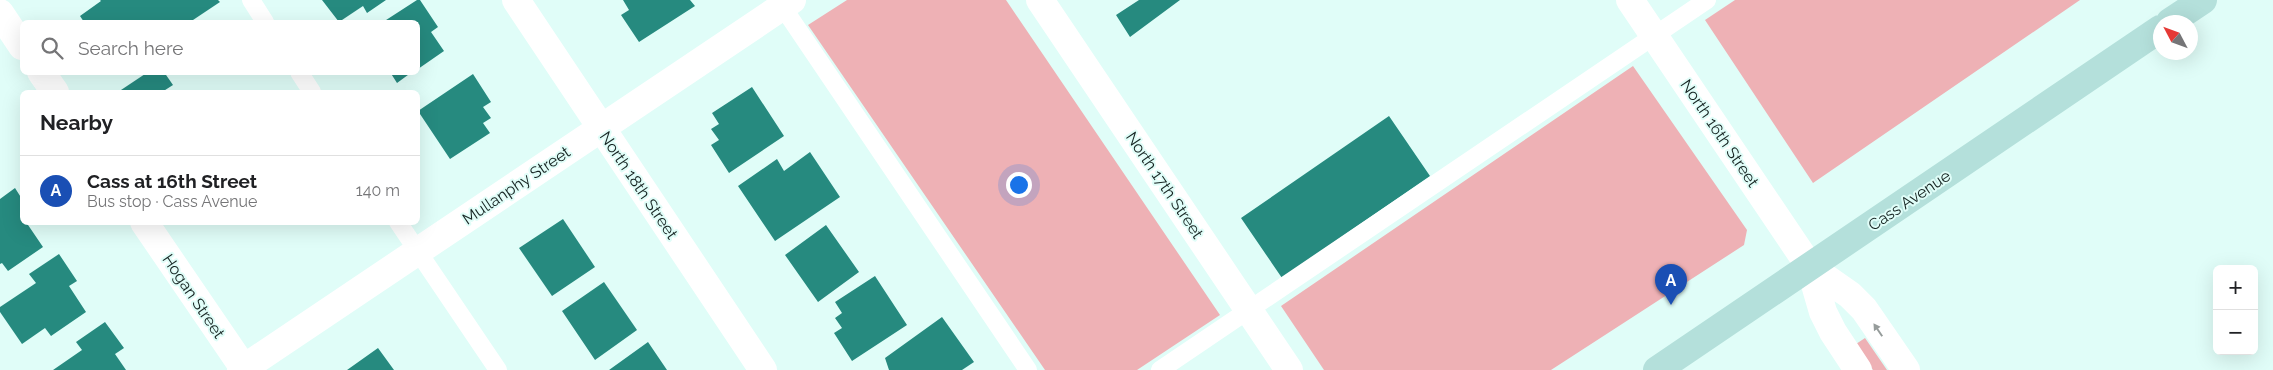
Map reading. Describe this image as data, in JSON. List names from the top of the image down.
{
  "streets": {
    "main road": ["Cass Avenue"],
    "street": [
      "North 16th Street",
      "Mullanphy Street",
      "North 18th Street",
      "North 17th Street",
      "Hogan Street"
    ]
  },
  "crossings": [
    ["North 16th Street", "Cass Avenue"],
    ["Mullanphy Street", "North 18th Street"],
    ["Mullanphy Street", "Hogan Street"]
  ],
  "north": "top left",
  "page": {
    "search": "Search here",
    "heading": "Nearby",
    "list": [
      {
        "mark": "A",
        "name": "Cass at 16th Street",
        "note": "Bus stop · Cass Avenue",
        "value": "140 m"
      }
    ],
    "pins": "A",
    "map_buttons": ["+", "−"]
  }
}
